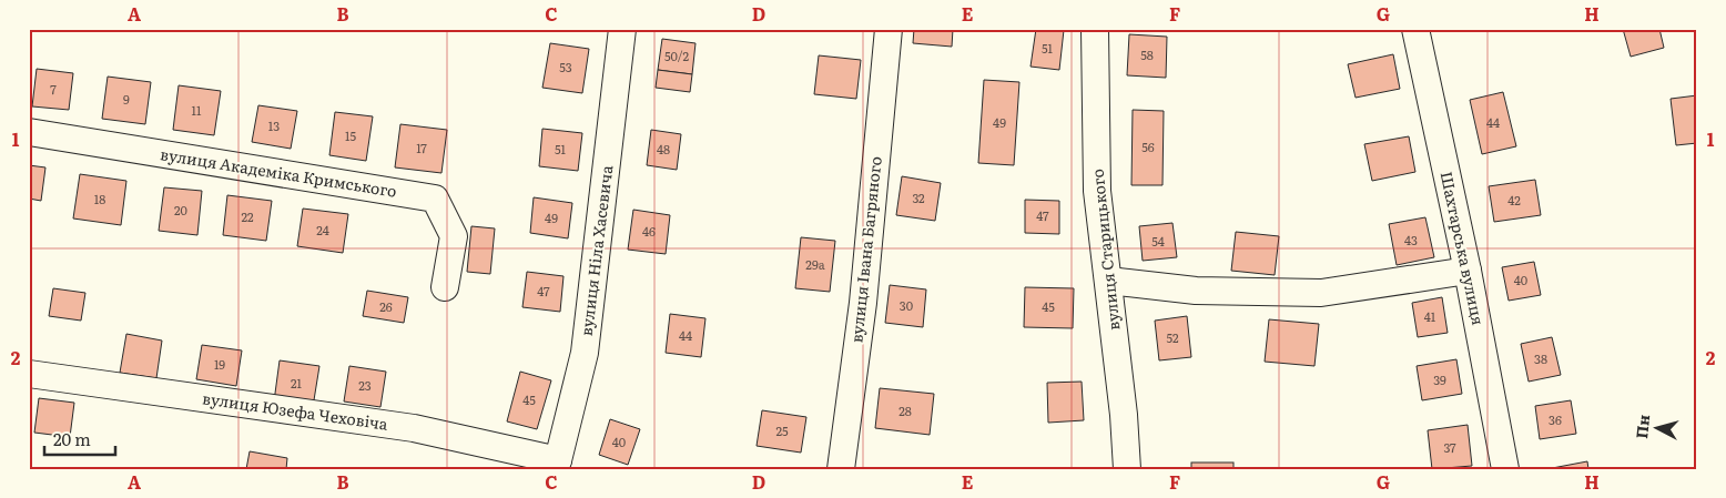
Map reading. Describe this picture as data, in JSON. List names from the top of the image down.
{
  "streets": {
    "street": [
      "вулиця Академіка Кримського",
      "Шахтарська вулиця",
      "вулиця Івана Багряного",
      "вулиця Старицького",
      "вулиця Ніла Хасевича",
      "вулиця Юзефа Чеховіча"
    ]
  },
  "crossings": [
    ["вулиця Ніла Хасевича", "вулиця Юзефа Чеховіча"]
  ],
  "house_numbers": [
    "51",
    "58",
    "50/2",
    "53",
    "7",
    "9",
    "11",
    "49",
    "44",
    "13",
    "15",
    "56",
    "17",
    "51",
    "48",
    "32",
    "18",
    "42",
    "20",
    "47",
    "22",
    "49",
    "24",
    "46",
    "43",
    "54",
    "29а",
    "40",
    "47",
    "30",
    "26",
    "45",
    "41",
    "44",
    "52",
    "38",
    "19",
    "39",
    "21",
    "23",
    "45",
    "28",
    "36",
    "25",
    "40",
    "37"
  ],
  "scale_bar": "20 m",
  "north": "left",
  "grid": {
    "columns": [
      "A",
      "B",
      "C",
      "D",
      "E",
      "F",
      "G",
      "H"
    ],
    "rows": ["1", "2"]
  }
}
